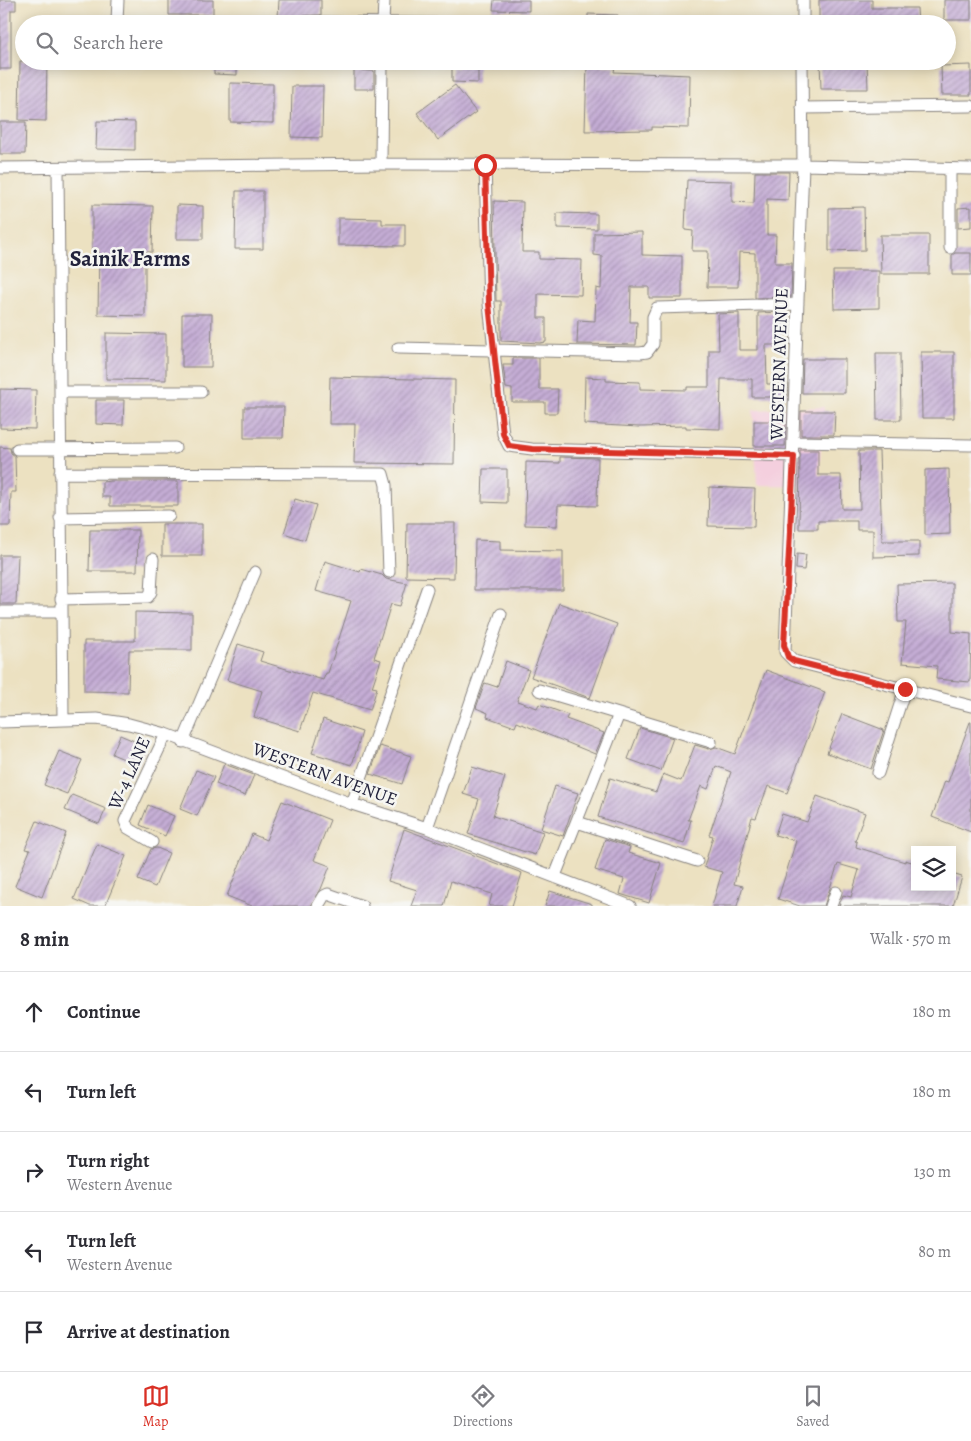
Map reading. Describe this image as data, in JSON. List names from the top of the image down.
{
  "streets": {
    "street": ["WESTERN AVENUE", "W-4 LANE"]
  },
  "crossings": [
    ["WESTERN AVENUE", "W-4 LANE"]
  ],
  "districts": ["Sainik Farms"],
  "page": {
    "search": "Search here",
    "heading": ["8 min", "Walk · 570 m"],
    "list": [
      ["Continue", "180 m"],
      ["Turn left", "180 m"],
      ["Turn right", "Western Avenue", "130 m"],
      ["Turn left", "Western Avenue", "80 m"],
      "Arrive at destination"
    ],
    "nav": ["Map", "Directions", "Saved"]
  }
}
